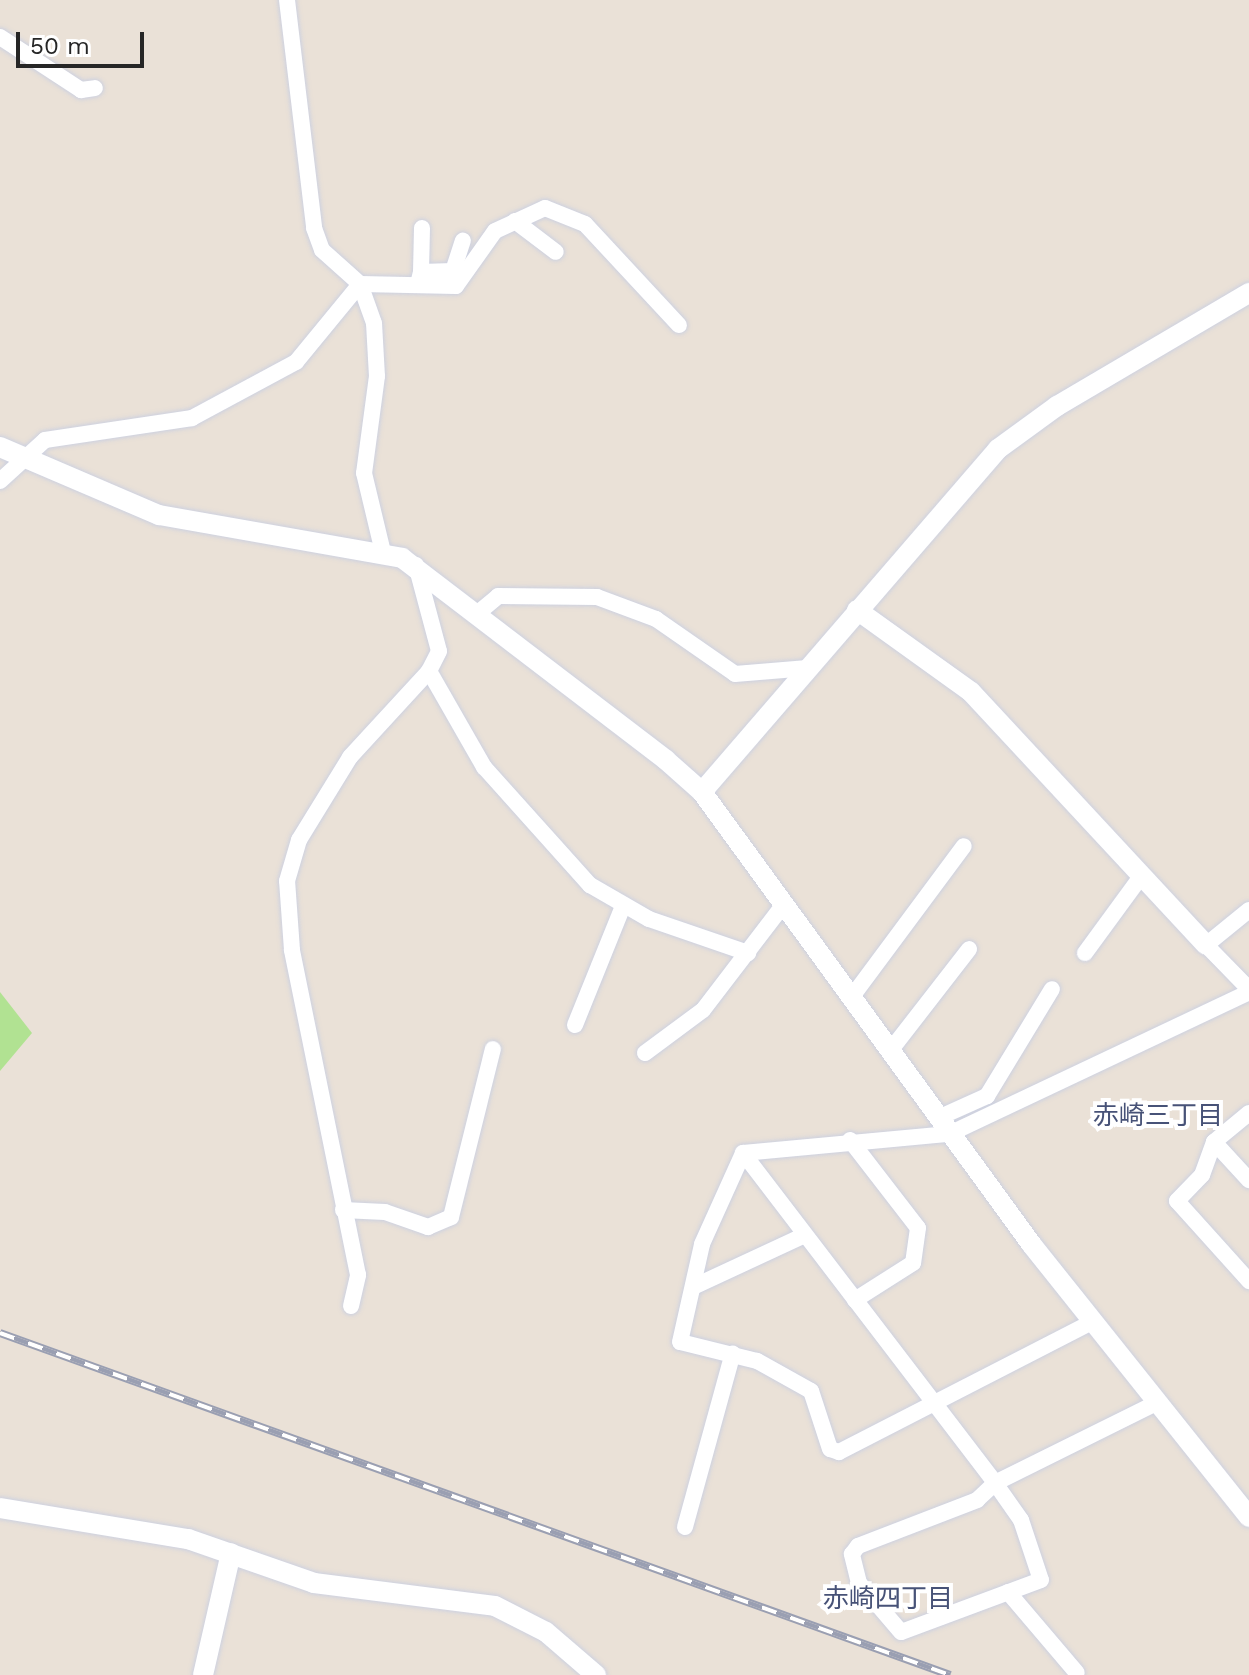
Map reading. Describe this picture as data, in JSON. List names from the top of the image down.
{
  "districts": ["赤崎三丁目", "赤崎四丁目"],
  "scale_bar": "50 m"
}
